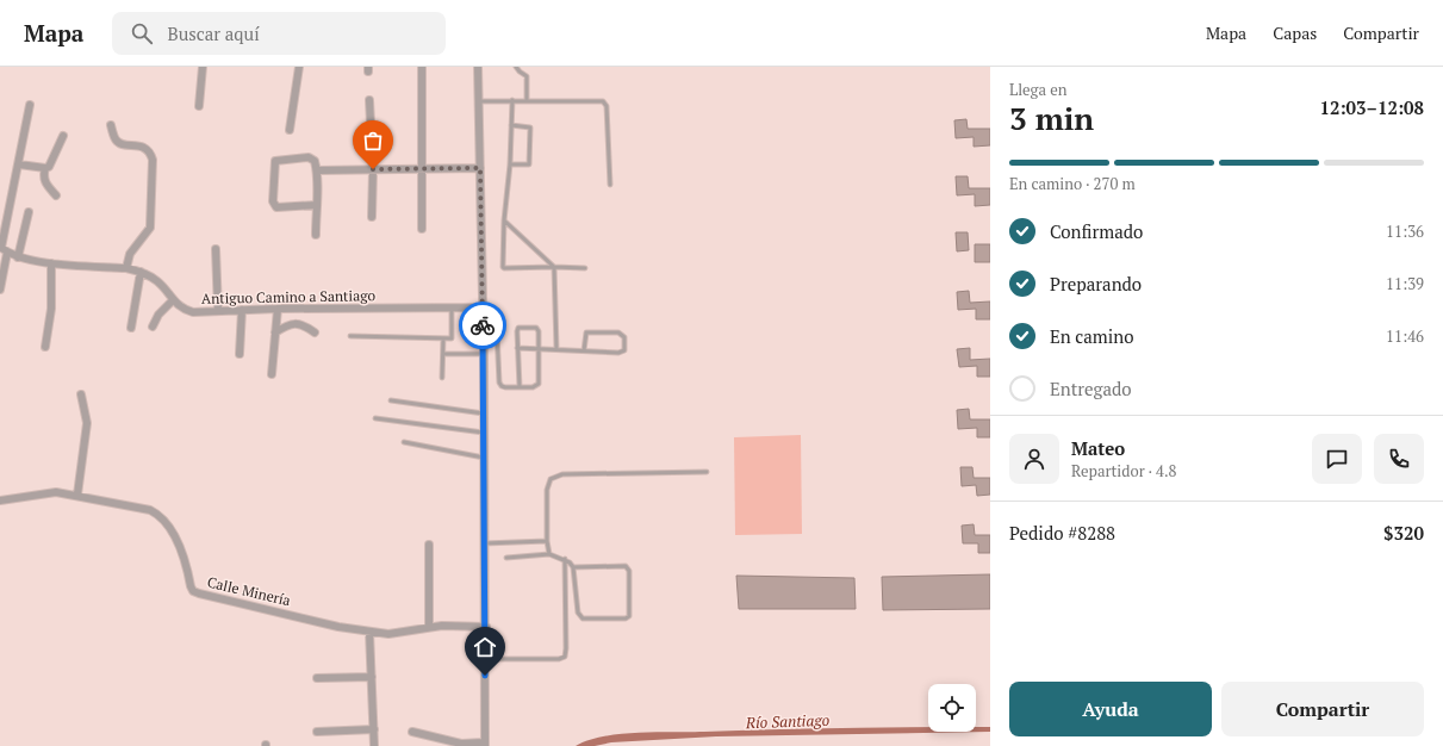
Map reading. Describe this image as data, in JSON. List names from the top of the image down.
{
  "streets": {
    "street": ["Antiguo Camino a Santiago", "Calle Minería"]
  },
  "water": ["Río Santiago"],
  "page": {
    "header": "Mapa",
    "search": "Buscar aquí",
    "nav": ["Mapa", "Capas", "Compartir"],
    "heading": ["3 min", "Llega en", "12:03–12:08"],
    "panel": [
      "Mateo",
      "Repartidor · 4.8",
      "Pedido #8288",
      "$320"
    ],
    "bar": "En camino · 270 m",
    "list": [
      ["Confirmado", "11:36"],
      ["Preparando", "11:39"],
      ["En camino", "11:46"],
      "Entregado"
    ],
    "buttons": ["Ayuda", "Compartir"]
  }
}
